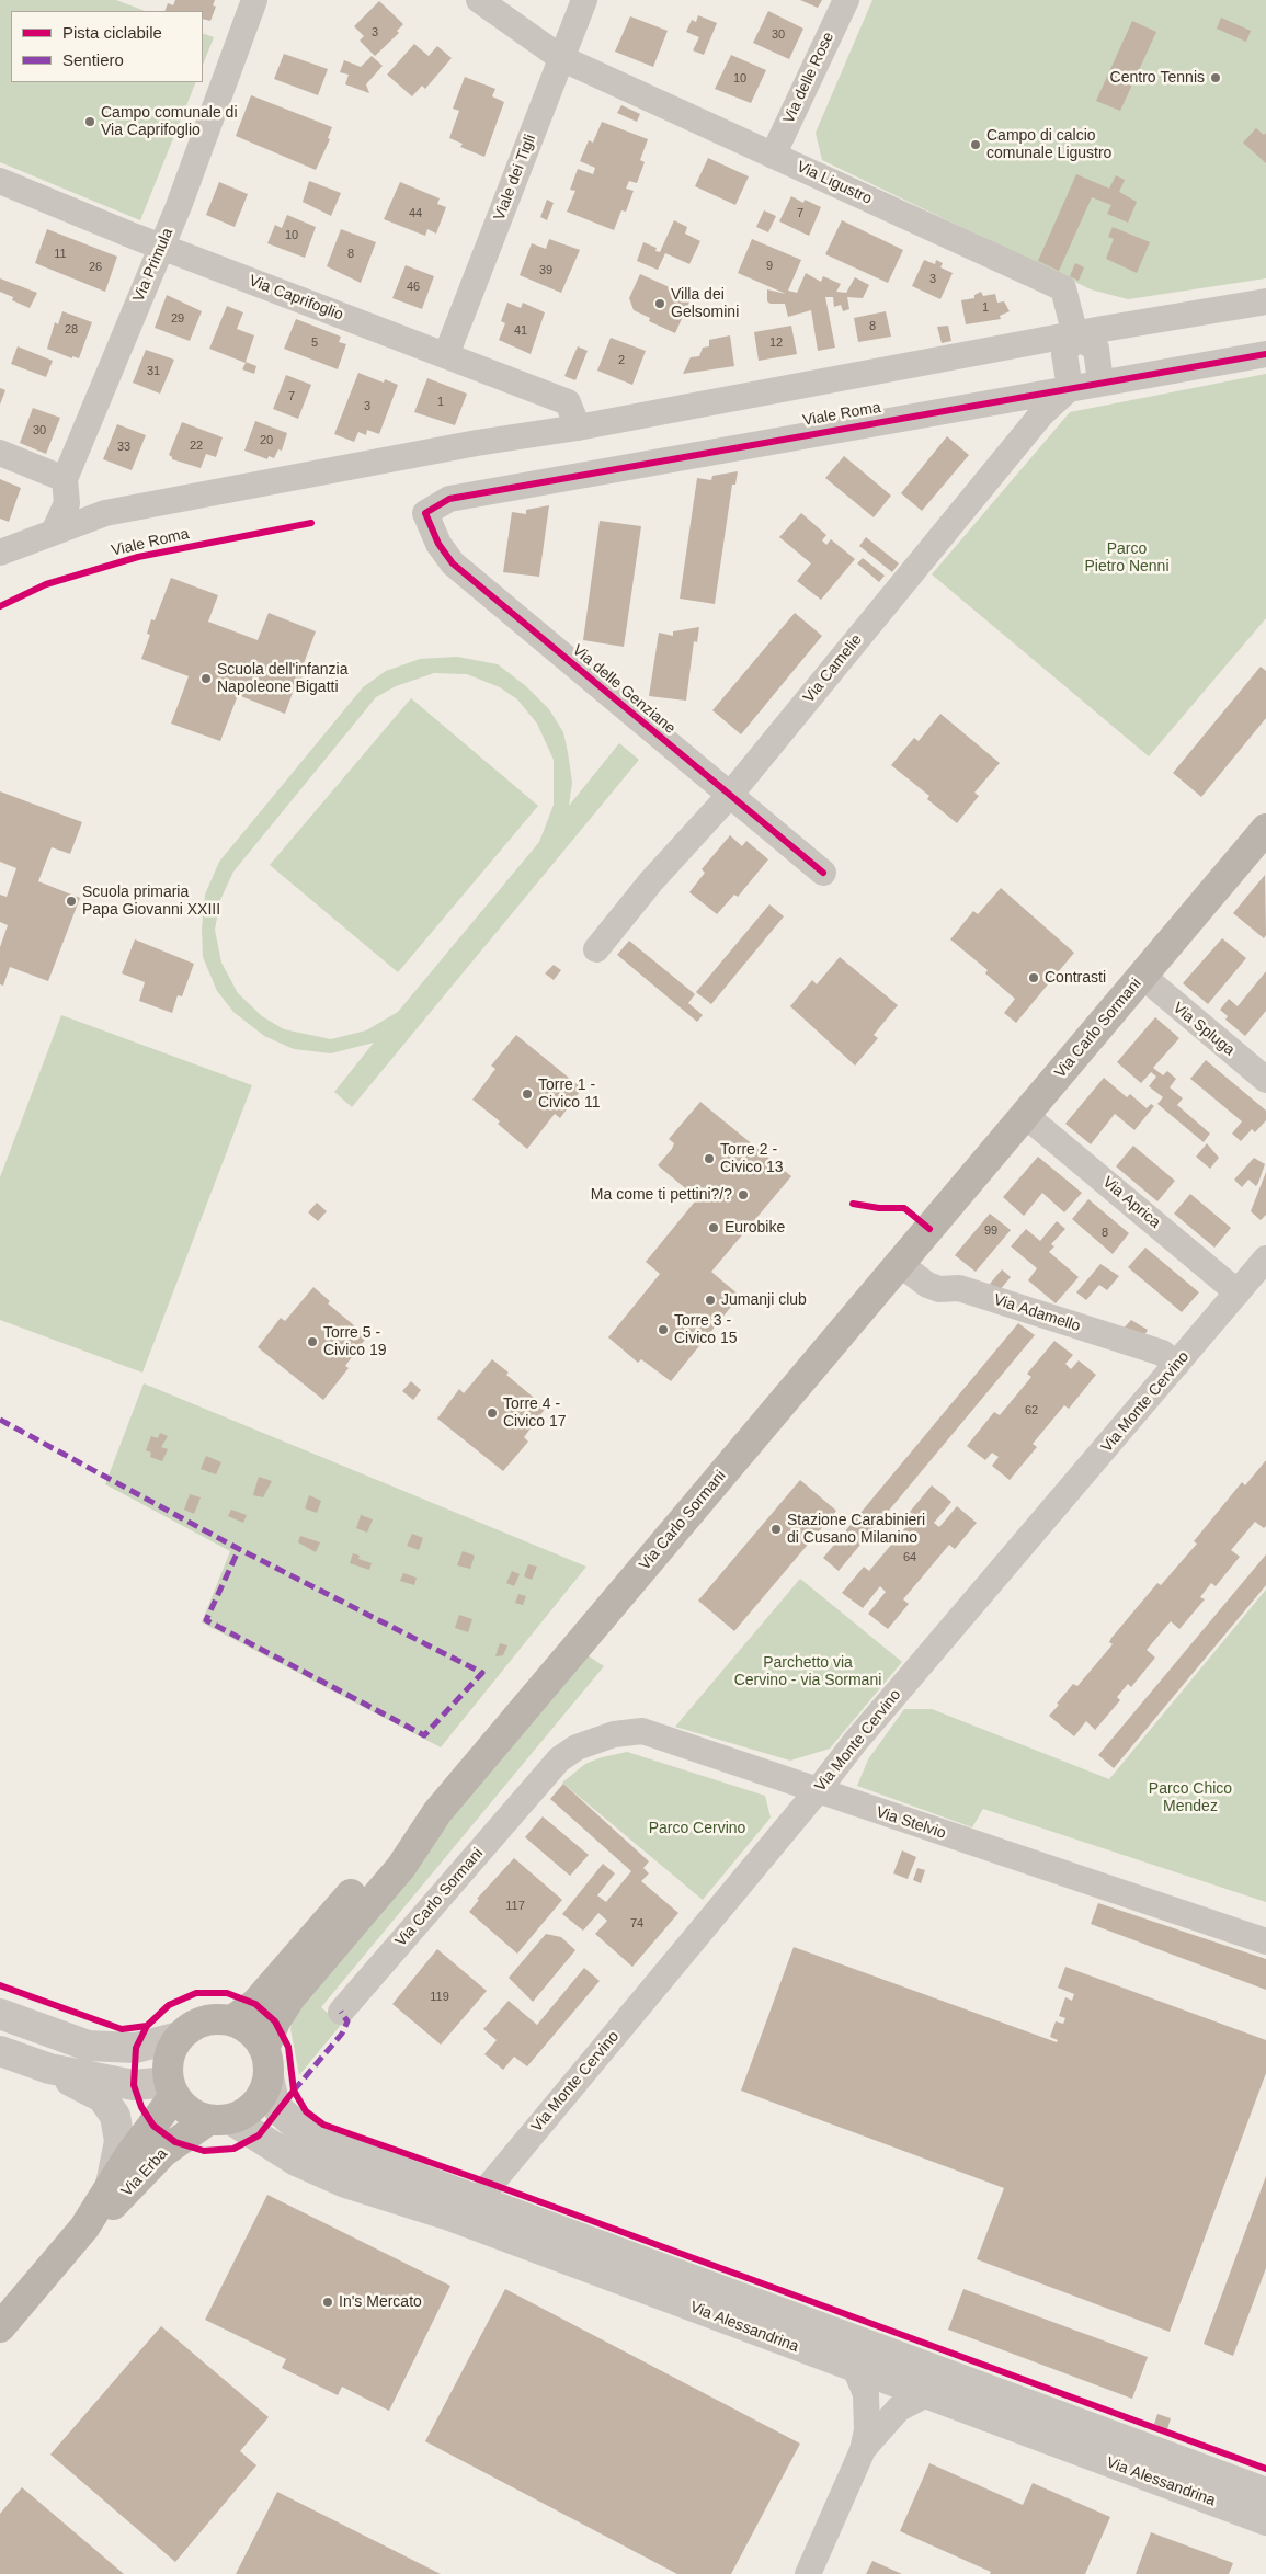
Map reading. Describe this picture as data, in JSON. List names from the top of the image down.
{
  "streets": {
    "main road": ["Via Carlo Sormani", "Via Erba"],
    "street": [
      "Via delle Rose",
      "Viale dei Tigli",
      "Via Ligustro",
      "Via Primula",
      "Via Caprifoglio",
      "Viale Roma",
      "Via Camelie",
      "Via delle Genziane",
      "Via Spluga",
      "Via Aprica",
      "Via Adamello",
      "Via Monte Cervino",
      "Via Stelvio",
      "Via Alessandrina"
    ]
  },
  "crossings": [
    ["Via delle Rose", "Via Ligustro"],
    ["Viale dei Tigli", "Via Ligustro"],
    ["Viale dei Tigli", "Via Caprifoglio"],
    ["Via Primula", "Via Caprifoglio"],
    ["Viale Roma", "Via Camelie"],
    ["Viale Roma", "Via delle Genziane"],
    ["Via Camelie", "Via delle Genziane"],
    ["Via Carlo Sormani", "Via Spluga"],
    ["Via Carlo Sormani", "Via Aprica"],
    ["Via Carlo Sormani", "Via Adamello"],
    ["Via Carlo Sormani", "Via Stelvio"],
    ["Via Carlo Sormani", "Via Erba"],
    ["Via Carlo Sormani", "Via Alessandrina"],
    ["Via Aprica", "Via Monte Cervino"],
    ["Via Adamello", "Via Monte Cervino"],
    ["Via Monte Cervino", "Via Stelvio"],
    ["Via Monte Cervino", "Via Alessandrina"],
    ["Via Erba", "Via Alessandrina"]
  ],
  "parks": [
    "Parco Pietro Nenni",
    "Parchetto via Cervino - via Sormani",
    "Parco Chico Mendez",
    "Parco Cervino"
  ],
  "places": [
    "Centro Tennis",
    "Campo comunale di Via Caprifoglio",
    "Campo di calcio comunale Ligustro",
    "Villa dei Gelsomini",
    "Scuola dell'infanzia Napoleone Bigatti",
    "Scuola primaria Papa Giovanni XXIII",
    "Contrasti",
    "Torre 1 - Civico 11",
    "Torre 2 - Civico 13",
    "Ma come ti pettini?/?",
    "Eurobike",
    "Jumanji club",
    "Torre 3 - Civico 15",
    "Torre 5 - Civico 19",
    "Torre 4 - Civico 17",
    "Stazione Carabinieri di Cusano Milanino",
    "In's Mercato"
  ],
  "house_numbers": [
    "3",
    "30",
    "10",
    "44",
    "7",
    "10",
    "11",
    "8",
    "9",
    "26",
    "39",
    "3",
    "46",
    "1",
    "29",
    "8",
    "28",
    "41",
    "5",
    "12",
    "2",
    "31",
    "7",
    "1",
    "3",
    "30",
    "20",
    "22",
    "33",
    "99",
    "8",
    "62",
    "64",
    "117",
    "74",
    "119"
  ],
  "legend": ["Pista ciclabile", "Sentiero"]
}
